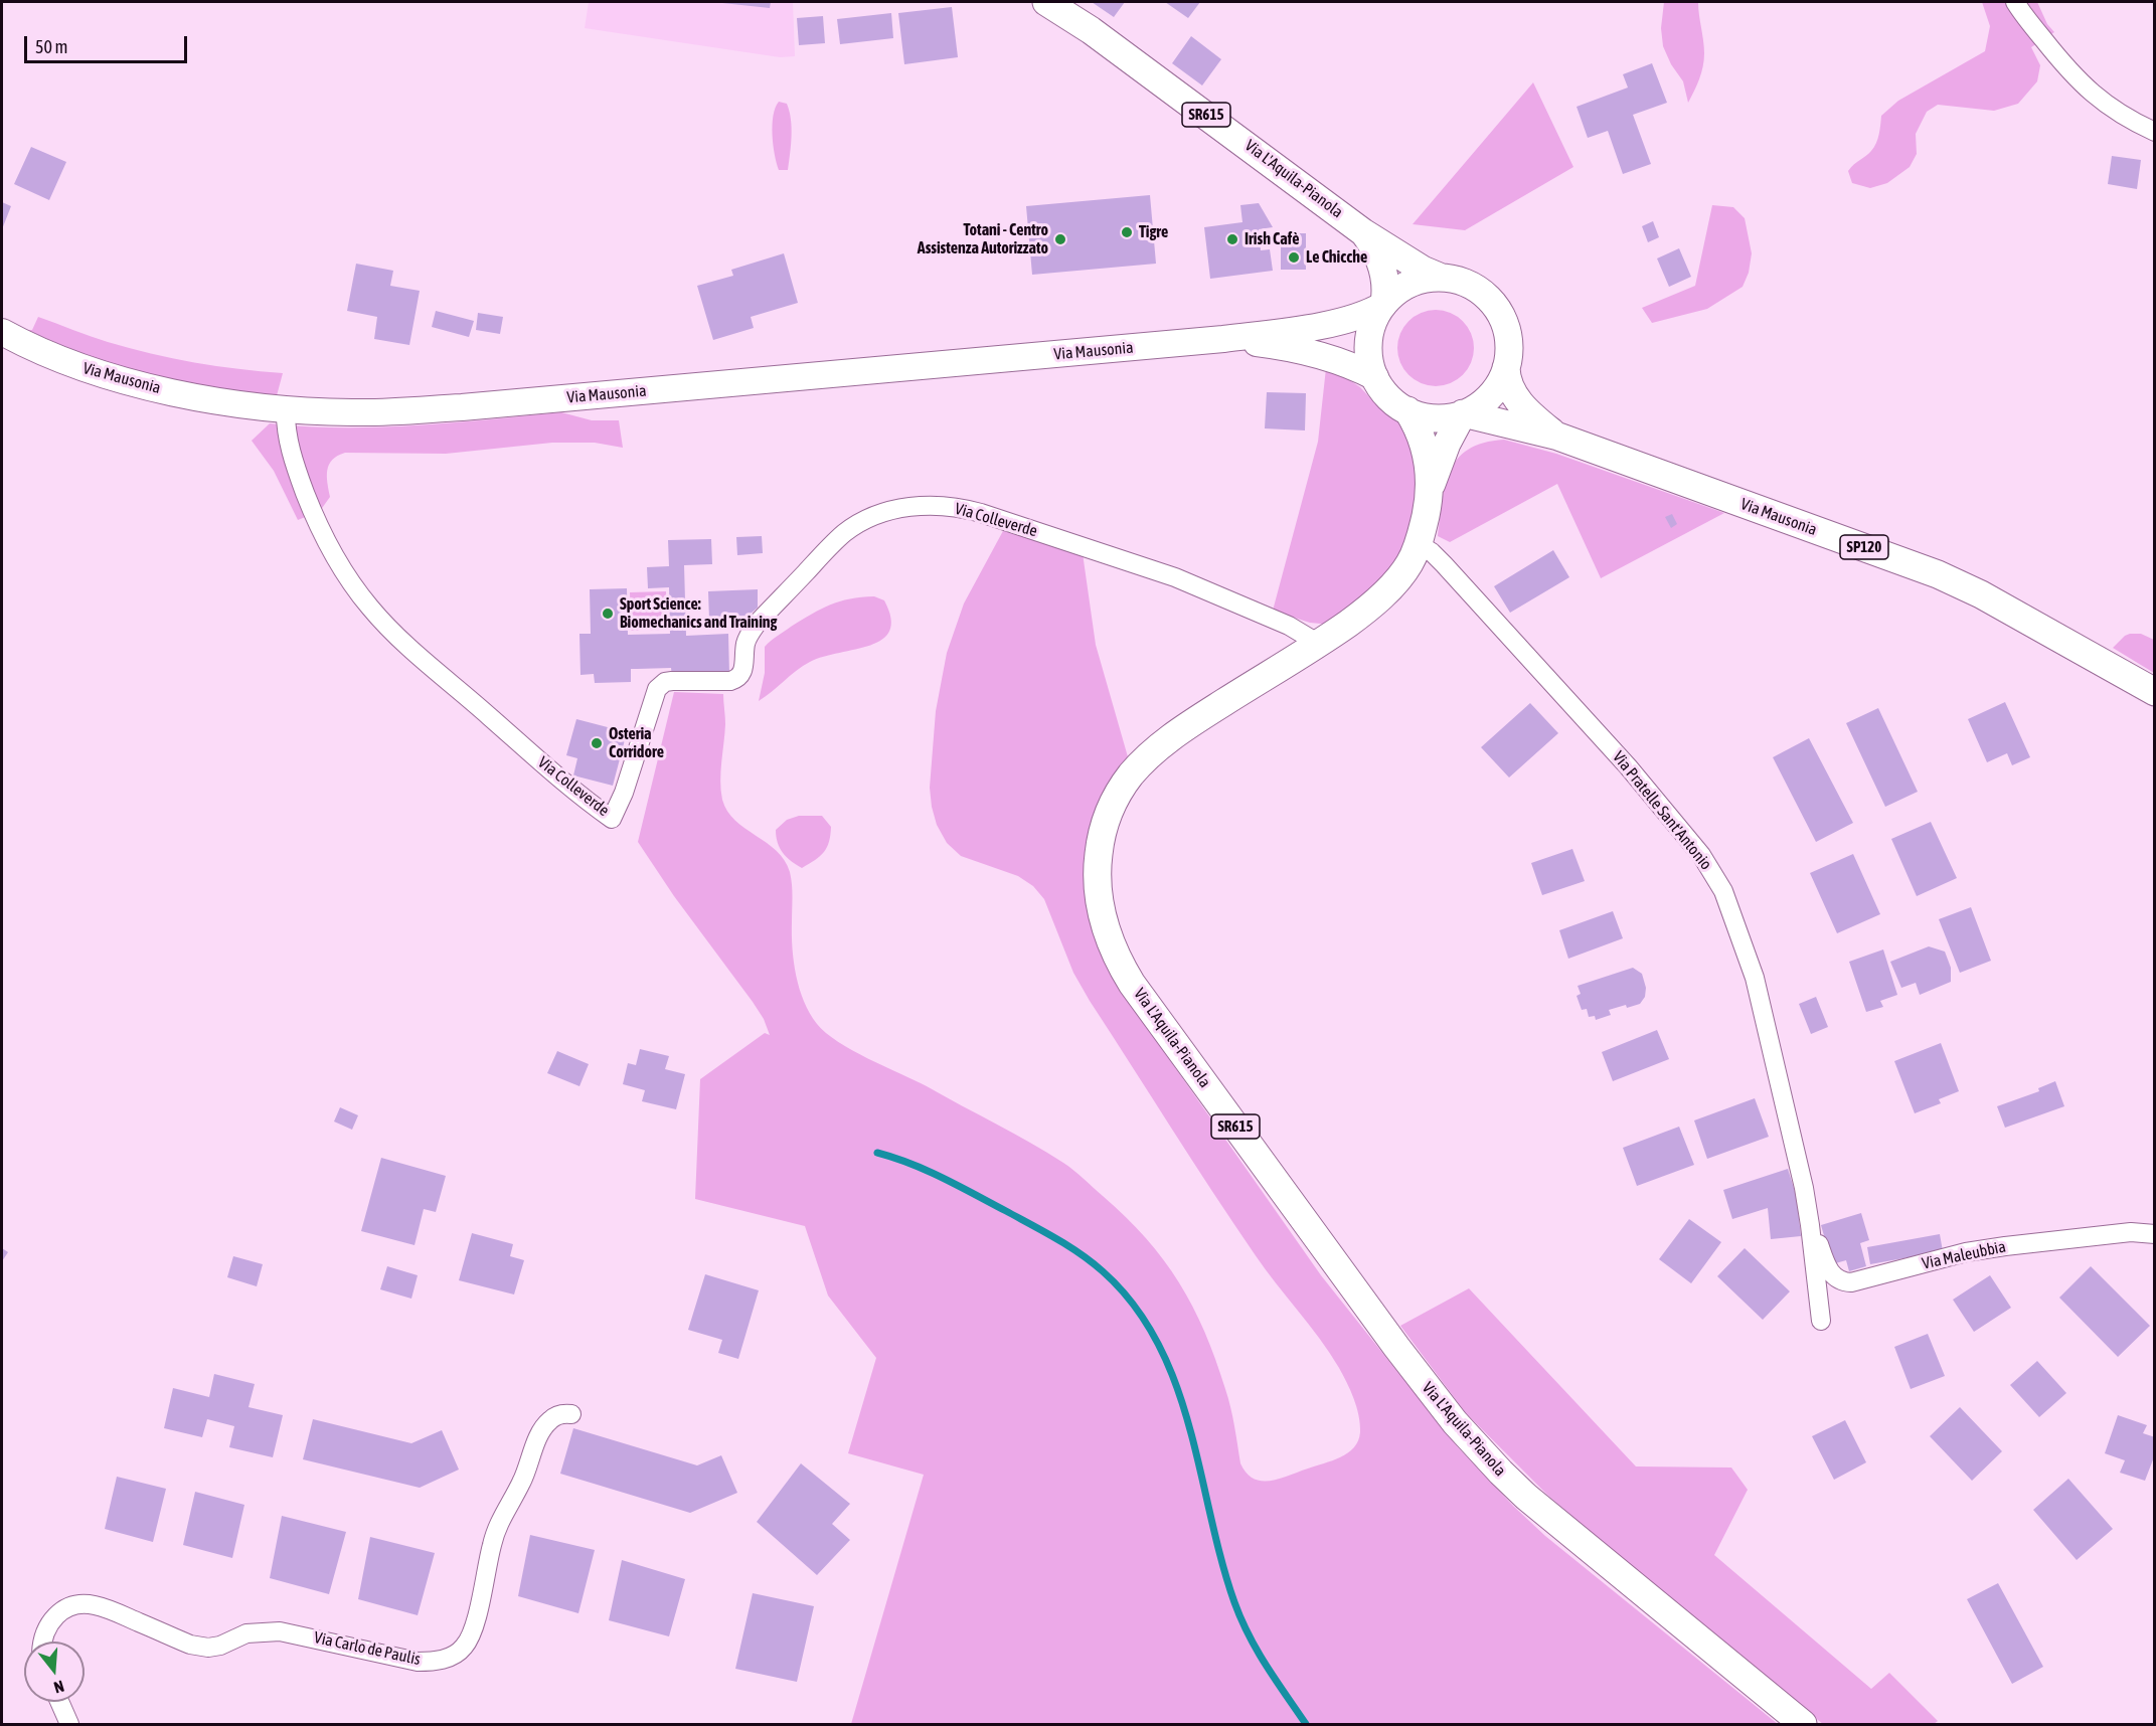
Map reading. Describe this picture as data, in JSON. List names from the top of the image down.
{
  "streets": {
    "main road": [
      "SR615",
      "Via L'Aquila-Pianola",
      "Via Mausonia",
      "SP120"
    ],
    "street": [
      "Via Colleverde",
      "Via Pratelle Sant'Antonio",
      "Via Maleubbia",
      "Via Carlo de Paulis"
    ]
  },
  "crossings": [
    ["Via L'Aquila-Pianola", "Via Mausonia"],
    ["Via L'Aquila-Pianola", "Via Colleverde"],
    ["Via L'Aquila-Pianola", "Via Pratelle Sant'Antonio"],
    ["Via Mausonia", "Via Colleverde"],
    ["Via Pratelle Sant'Antonio", "Via Maleubbia"]
  ],
  "places": [
    "Tigre",
    "Totani - Centro Assistenza Autorizzato",
    "Irish Cafè",
    "Le Chicche",
    "Sport Science: Biomechanics and Training",
    "Osteria Corridore"
  ],
  "scale_bar": "50 m",
  "north": "bottom"
}
